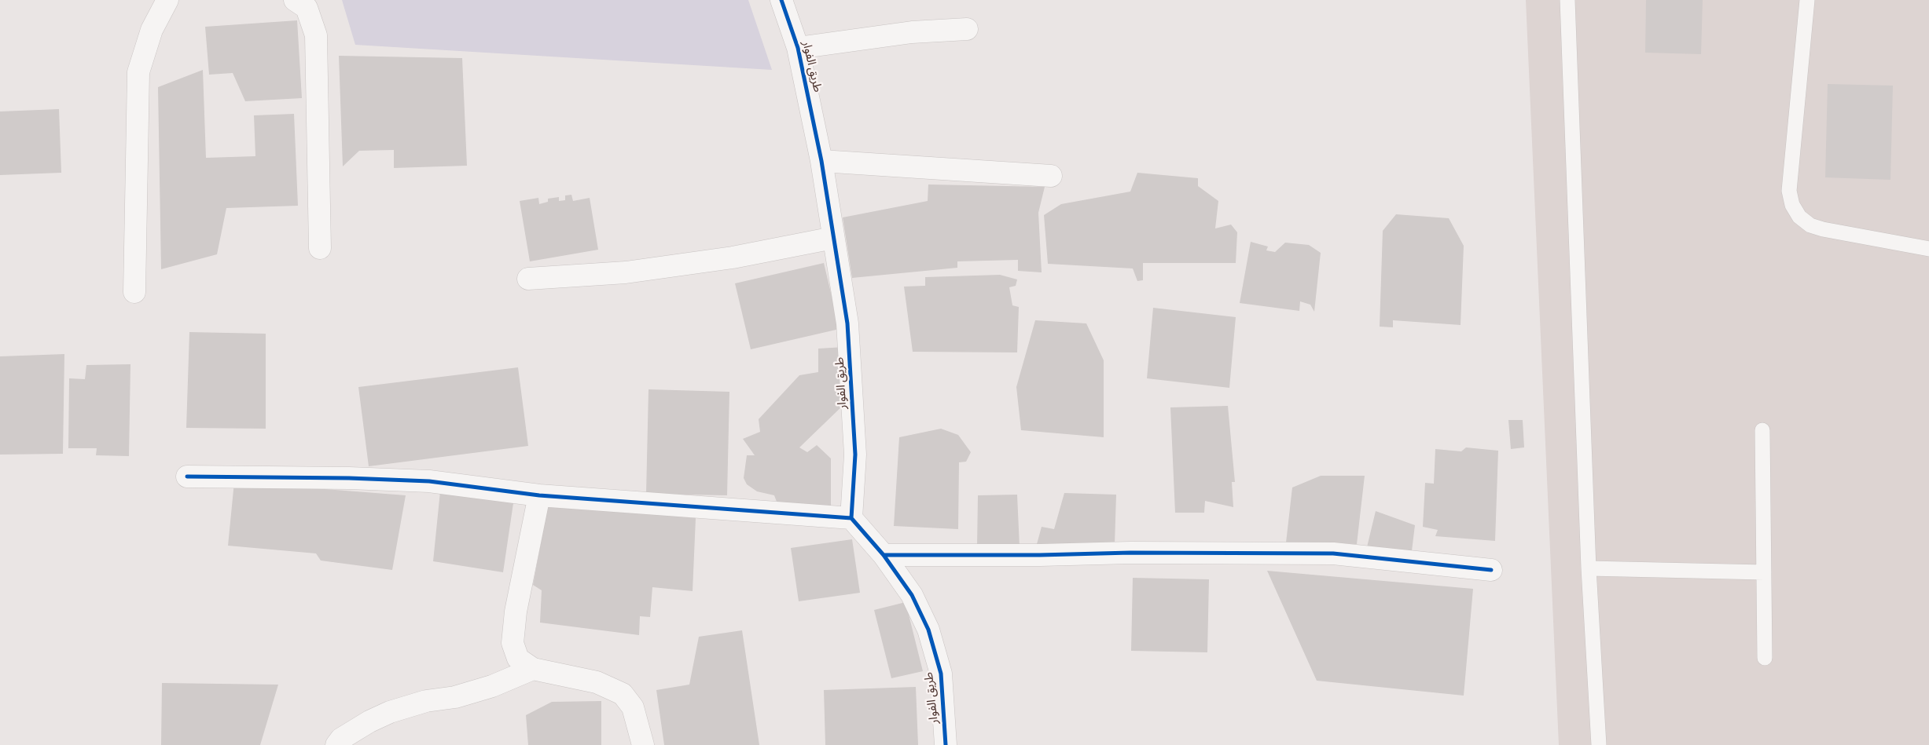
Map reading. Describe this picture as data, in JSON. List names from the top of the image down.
{
  "streets": {
    "street": ["طريق الفوار"]
  }
}
